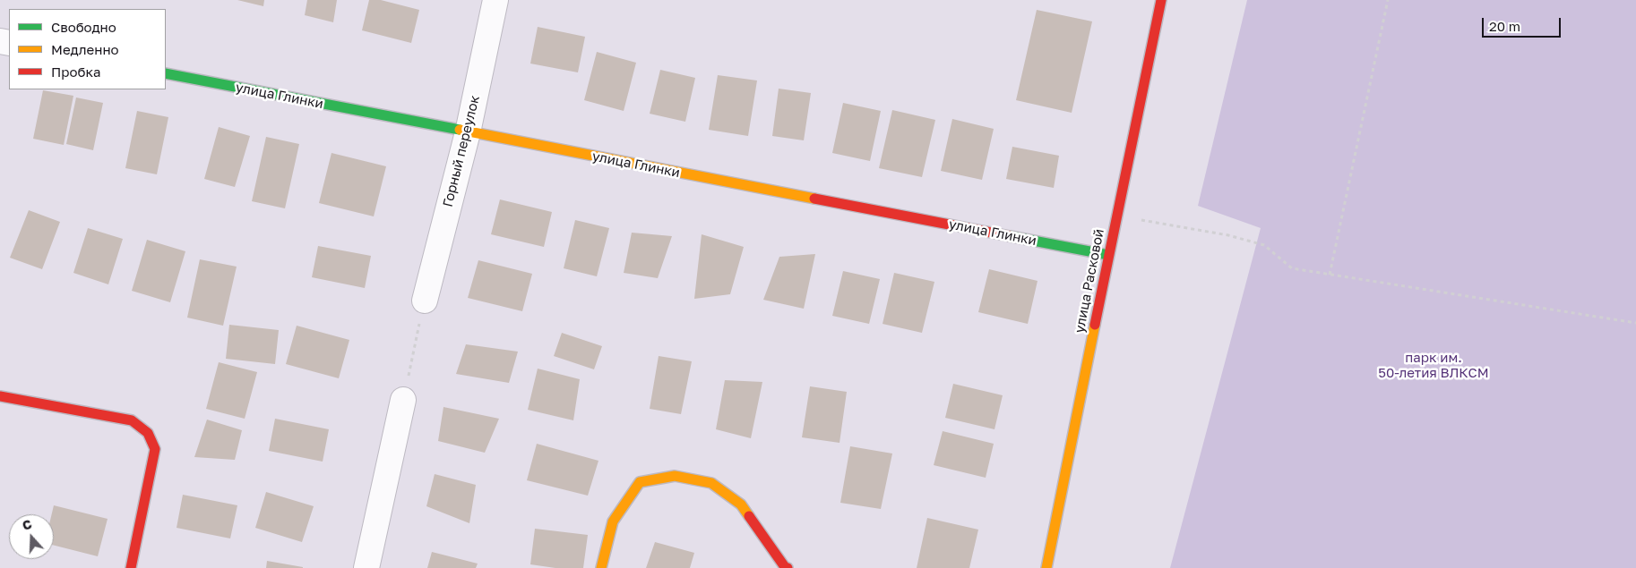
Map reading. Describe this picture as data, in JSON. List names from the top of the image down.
{
  "streets": {
    "street": ["улица Глинки", "Горный переулок", "улица Расковой"]
  },
  "crossings": [
    ["улица Глинки", "Горный переулок"],
    ["улица Глинки", "улица Расковой"]
  ],
  "parks": ["парк им. 50-летия ВЛКСМ"],
  "legend": ["Свободно", "Медленно", "Пробка"],
  "scale_bar": "20 m",
  "north": "top"
}
